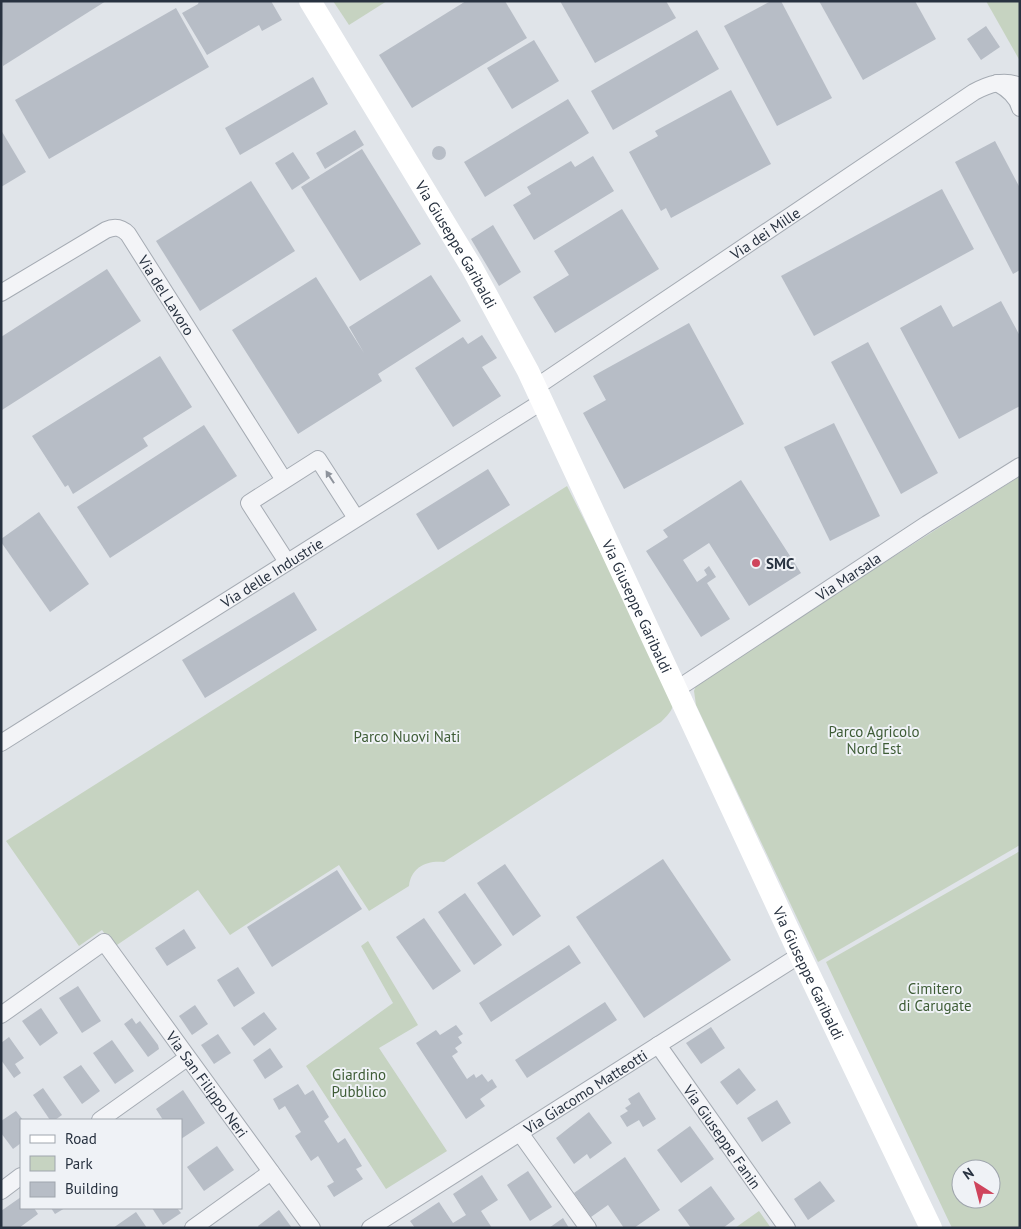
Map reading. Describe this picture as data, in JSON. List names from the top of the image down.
{
  "streets": {
    "street": [
      "Via dei Mille",
      "Via Giuseppe Garibaldi",
      "Via del Lavoro",
      "Via delle Industrie",
      "Via Marsala",
      "Via San Filippo Neri",
      "Via Giacomo Matteotti",
      "Via Giuseppe Fanin"
    ]
  },
  "crossings": [
    ["Via dei Mille", "Via Giuseppe Garibaldi"],
    ["Via dei Mille", "Via delle Industrie"],
    ["Via Giuseppe Garibaldi", "Via delle Industrie"],
    ["Via Giuseppe Garibaldi", "Via Marsala"],
    ["Via Giuseppe Garibaldi", "Via Giacomo Matteotti"],
    ["Via Giacomo Matteotti", "Via Giuseppe Fanin"]
  ],
  "parks": [
    "Parco Agricolo Nord Est",
    "Parco Nuovi Nati",
    "Cimitero di Carugate",
    "Giardino Pubblico"
  ],
  "places": ["SMC"],
  "legend": ["Road", "Park", "Building"],
  "north": "top left"
}
